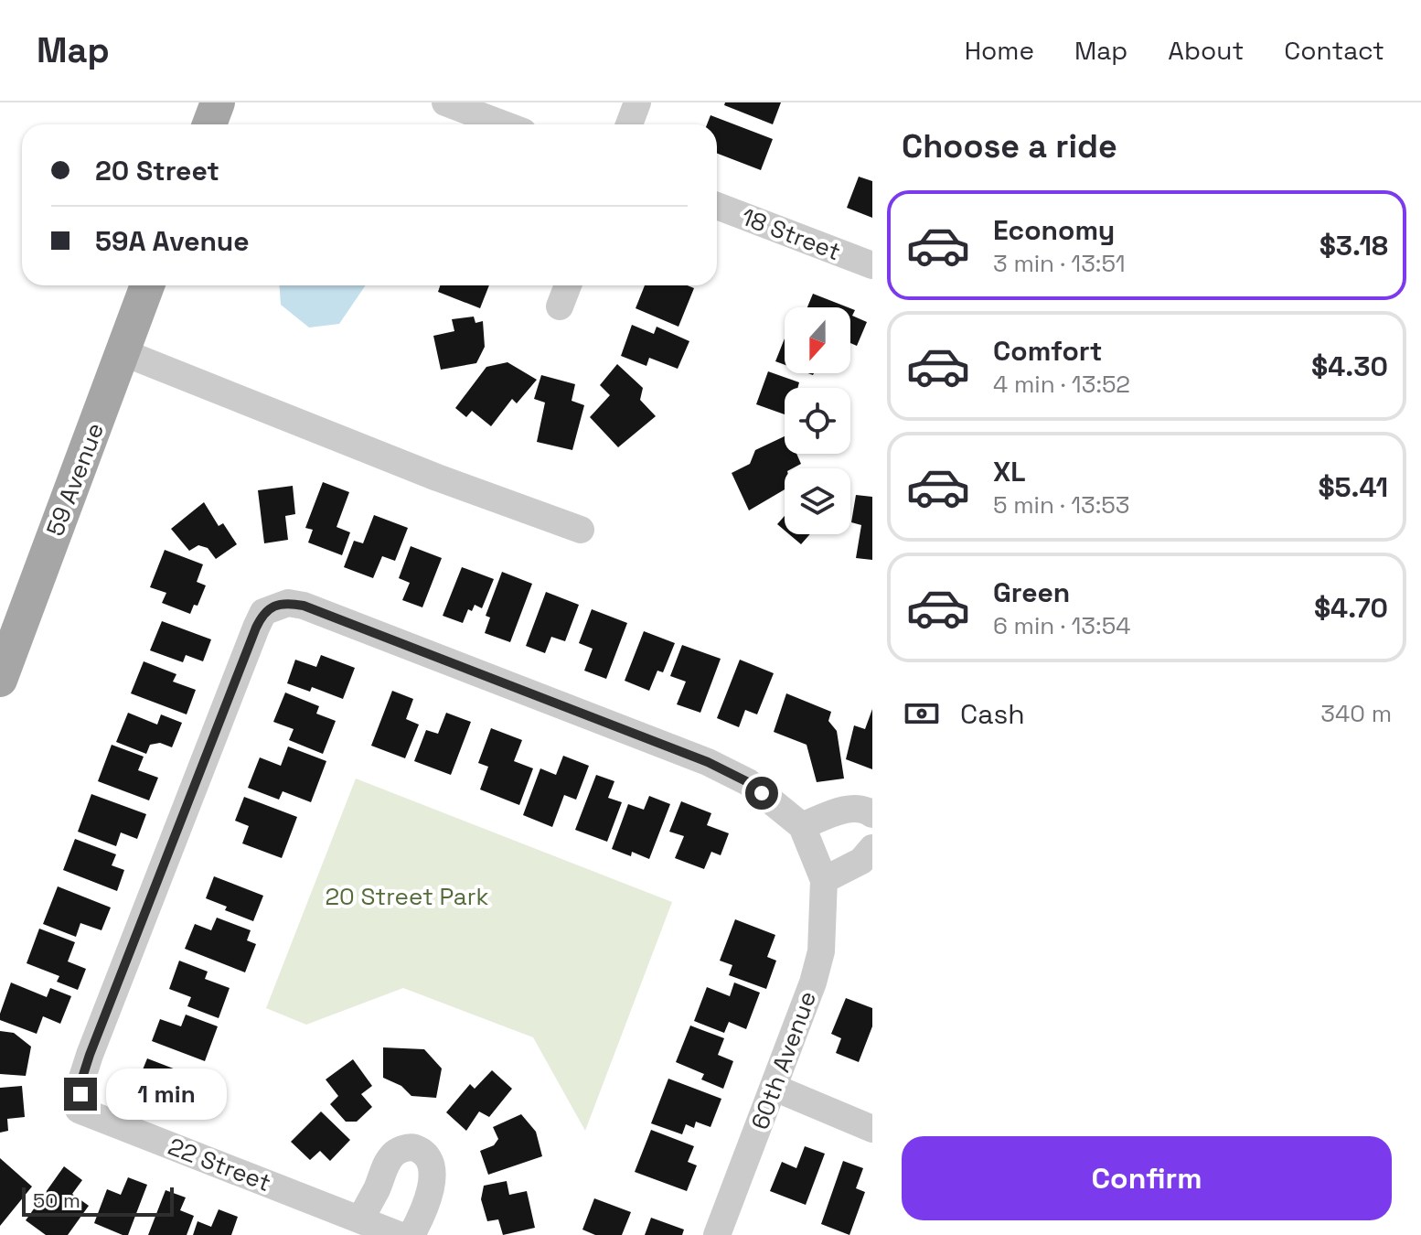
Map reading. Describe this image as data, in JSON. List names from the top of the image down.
{
  "streets": {
    "main road": ["59 Avenue"],
    "street": ["18 Street", "60th Avenue", "22 Street"]
  },
  "parks": ["20 Street Park"],
  "scale_bar": "50 m",
  "north": "bottom",
  "page": {
    "header": "Map",
    "nav": [
      "Home",
      "Map",
      "About",
      "Contact"
    ],
    "heading": "Choose a ride",
    "banner": ["20 Street", "59A Avenue"],
    "list": [
      {
        "name": "Economy",
        "note": "3 min · 13:51",
        "value": "$3.18"
      },
      {
        "name": "Comfort",
        "note": "4 min · 13:52",
        "value": "$4.30"
      },
      {
        "name": "XL",
        "note": "5 min · 13:53",
        "value": "$5.41"
      },
      {
        "name": "Green",
        "note": "6 min · 13:54",
        "value": "$4.70"
      }
    ],
    "pay": ["Cash", "340 m"],
    "bubble": "1 min",
    "buttons": "Confirm",
    "scale": "50 m"
  }
}
